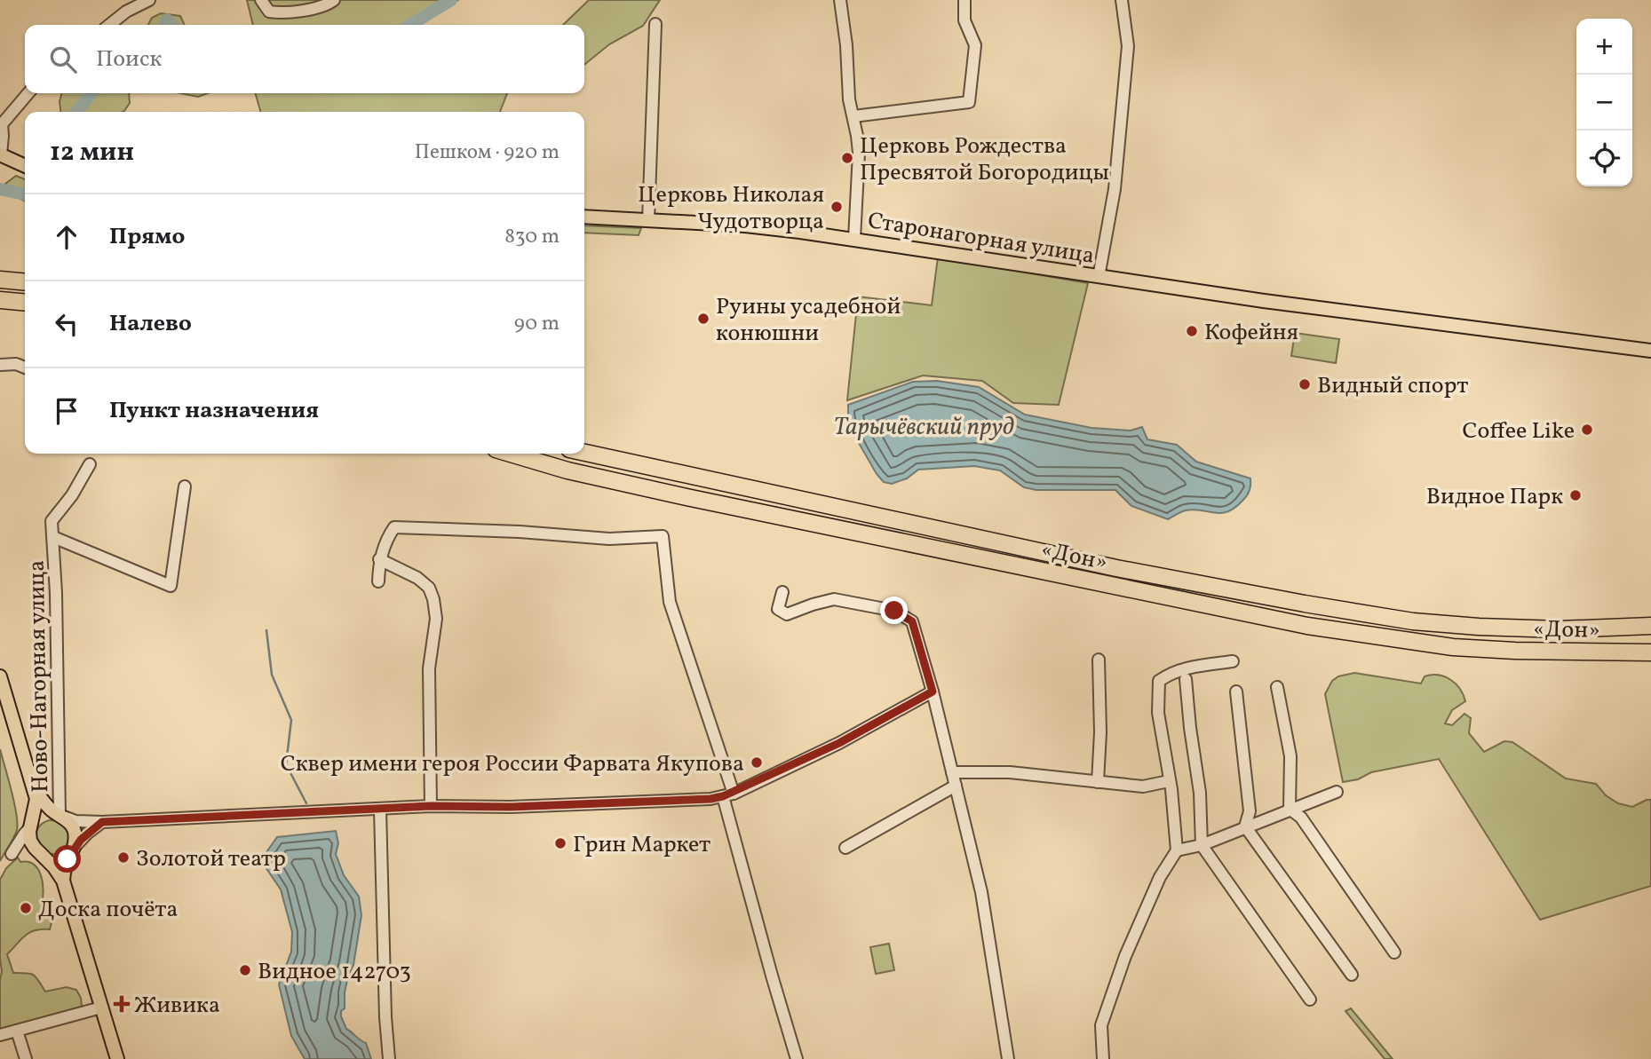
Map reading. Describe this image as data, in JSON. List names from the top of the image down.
{
  "streets": {
    "highway": ["«Дон»"],
    "main road": ["Старонагорная улица"],
    "street": ["Ново-Нагорная улица"]
  },
  "water": ["Тарычёвский пруд"],
  "places": {
    "other": [
      "Церковь Рождества Пресвятой Богородицы",
      "Церковь Николая Чудотворца",
      "Руины усадебной конюшни",
      "Кофейня",
      "Видный спорт",
      "Coffee Like",
      "Видное Парк",
      "Сквер имени героя России Фарвата Якупова",
      "Грин Маркет",
      "Золотой театр",
      "Доска почёта",
      "Видное 142703"
    ],
    "health": ["Живика"]
  },
  "page": {
    "map_buttons": ["+", "−"],
    "search": "Поиск",
    "heading": ["12 мин", "Пешком · 920 m"],
    "list": [
      ["Прямо", "830 m"],
      ["Налево", "90 m"],
      "Пункт назначения"
    ]
  }
}
